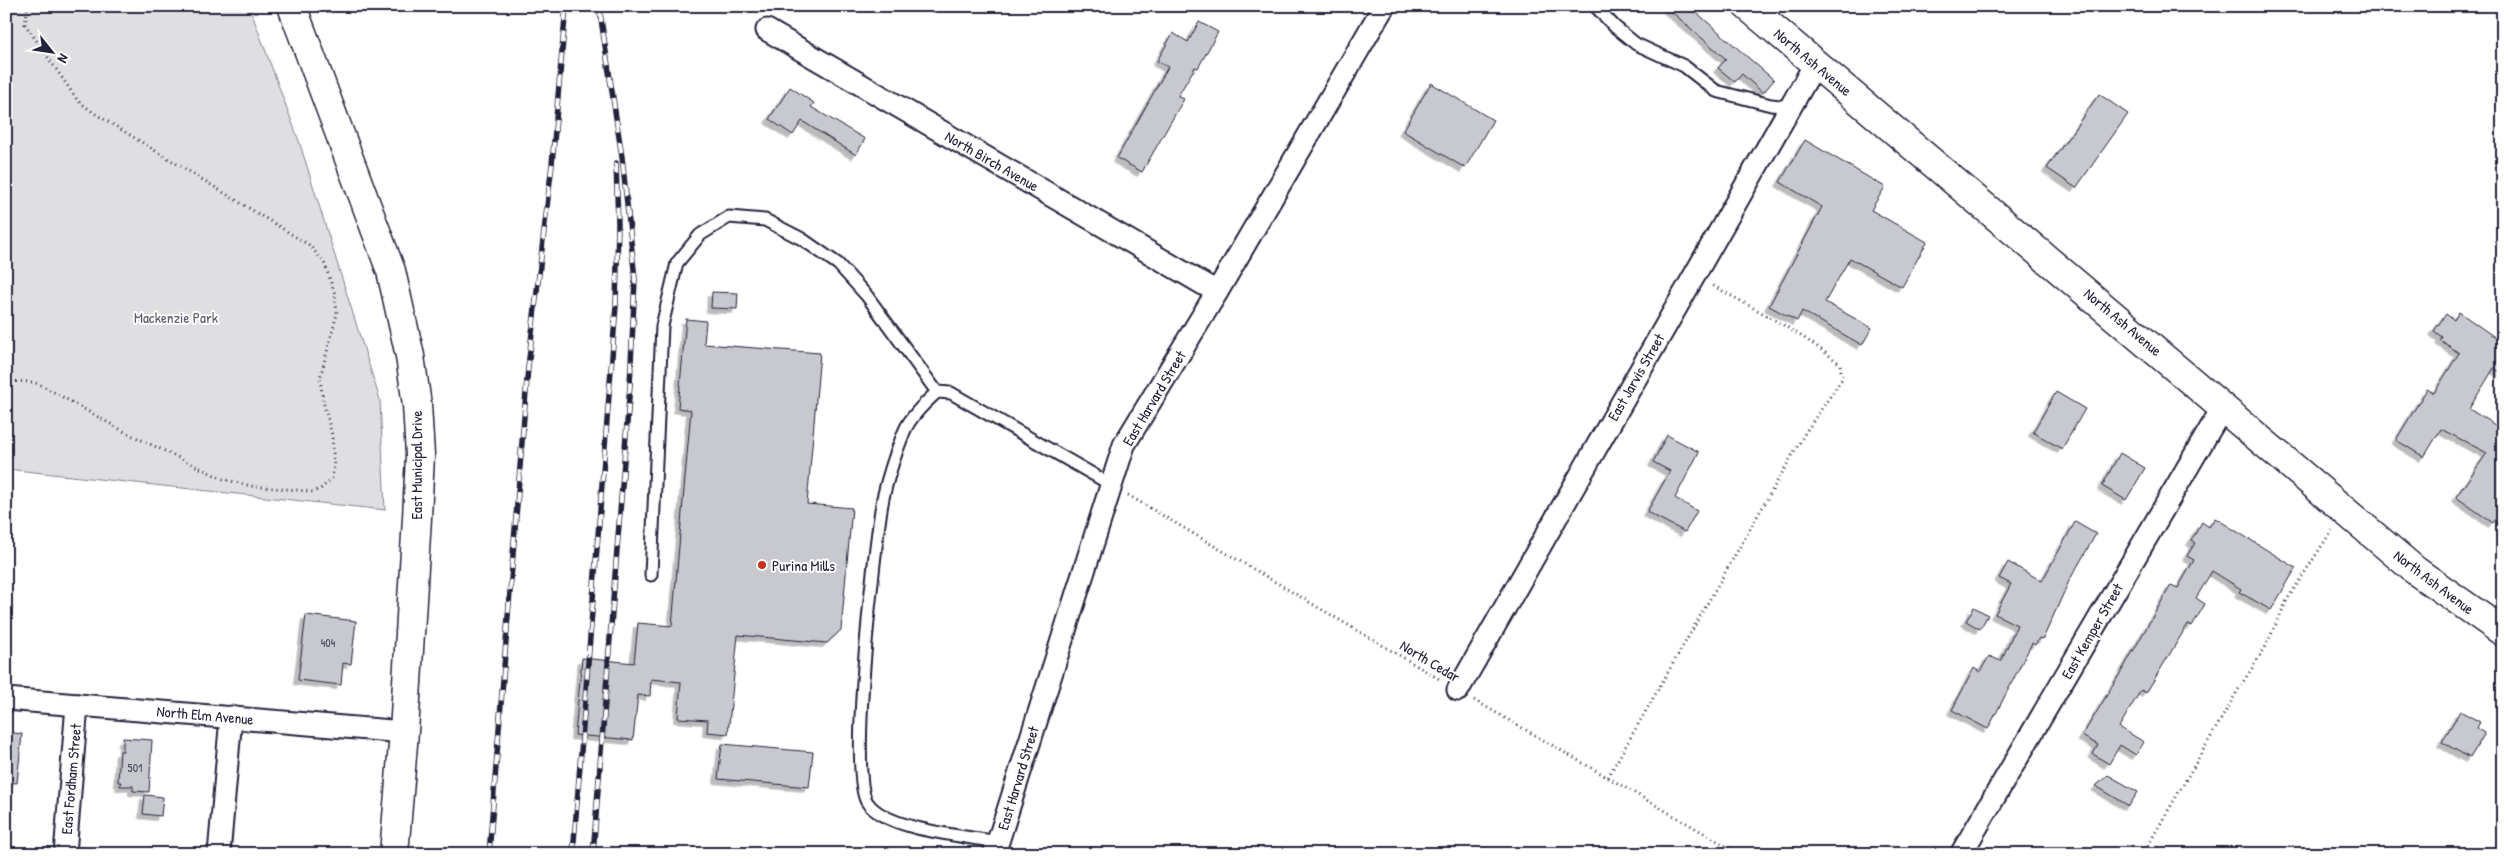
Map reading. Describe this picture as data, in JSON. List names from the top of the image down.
{
  "streets": {
    "street": [
      "North Ash Avenue",
      "North Birch Avenue",
      "East Jarvis Street",
      "East Harvard Street",
      "East Municipal Drive",
      "East Kemper Street",
      "North Elm Avenue",
      "East Fordham Street"
    ],
    "path": ["North Cedar"]
  },
  "crossings": [
    ["North Ash Avenue", "East Jarvis Street"],
    ["North Ash Avenue", "East Kemper Street"],
    ["North Birch Avenue", "East Harvard Street"],
    ["East Jarvis Street", "North Cedar"],
    ["East Harvard Street", "North Cedar"],
    ["East Municipal Drive", "North Elm Avenue"],
    ["North Elm Avenue", "East Fordham Street"]
  ],
  "parks": ["Mackenzie Park"],
  "places": ["Purina Mills"],
  "house_numbers": ["404", "501"],
  "north": "bottom right"
}
